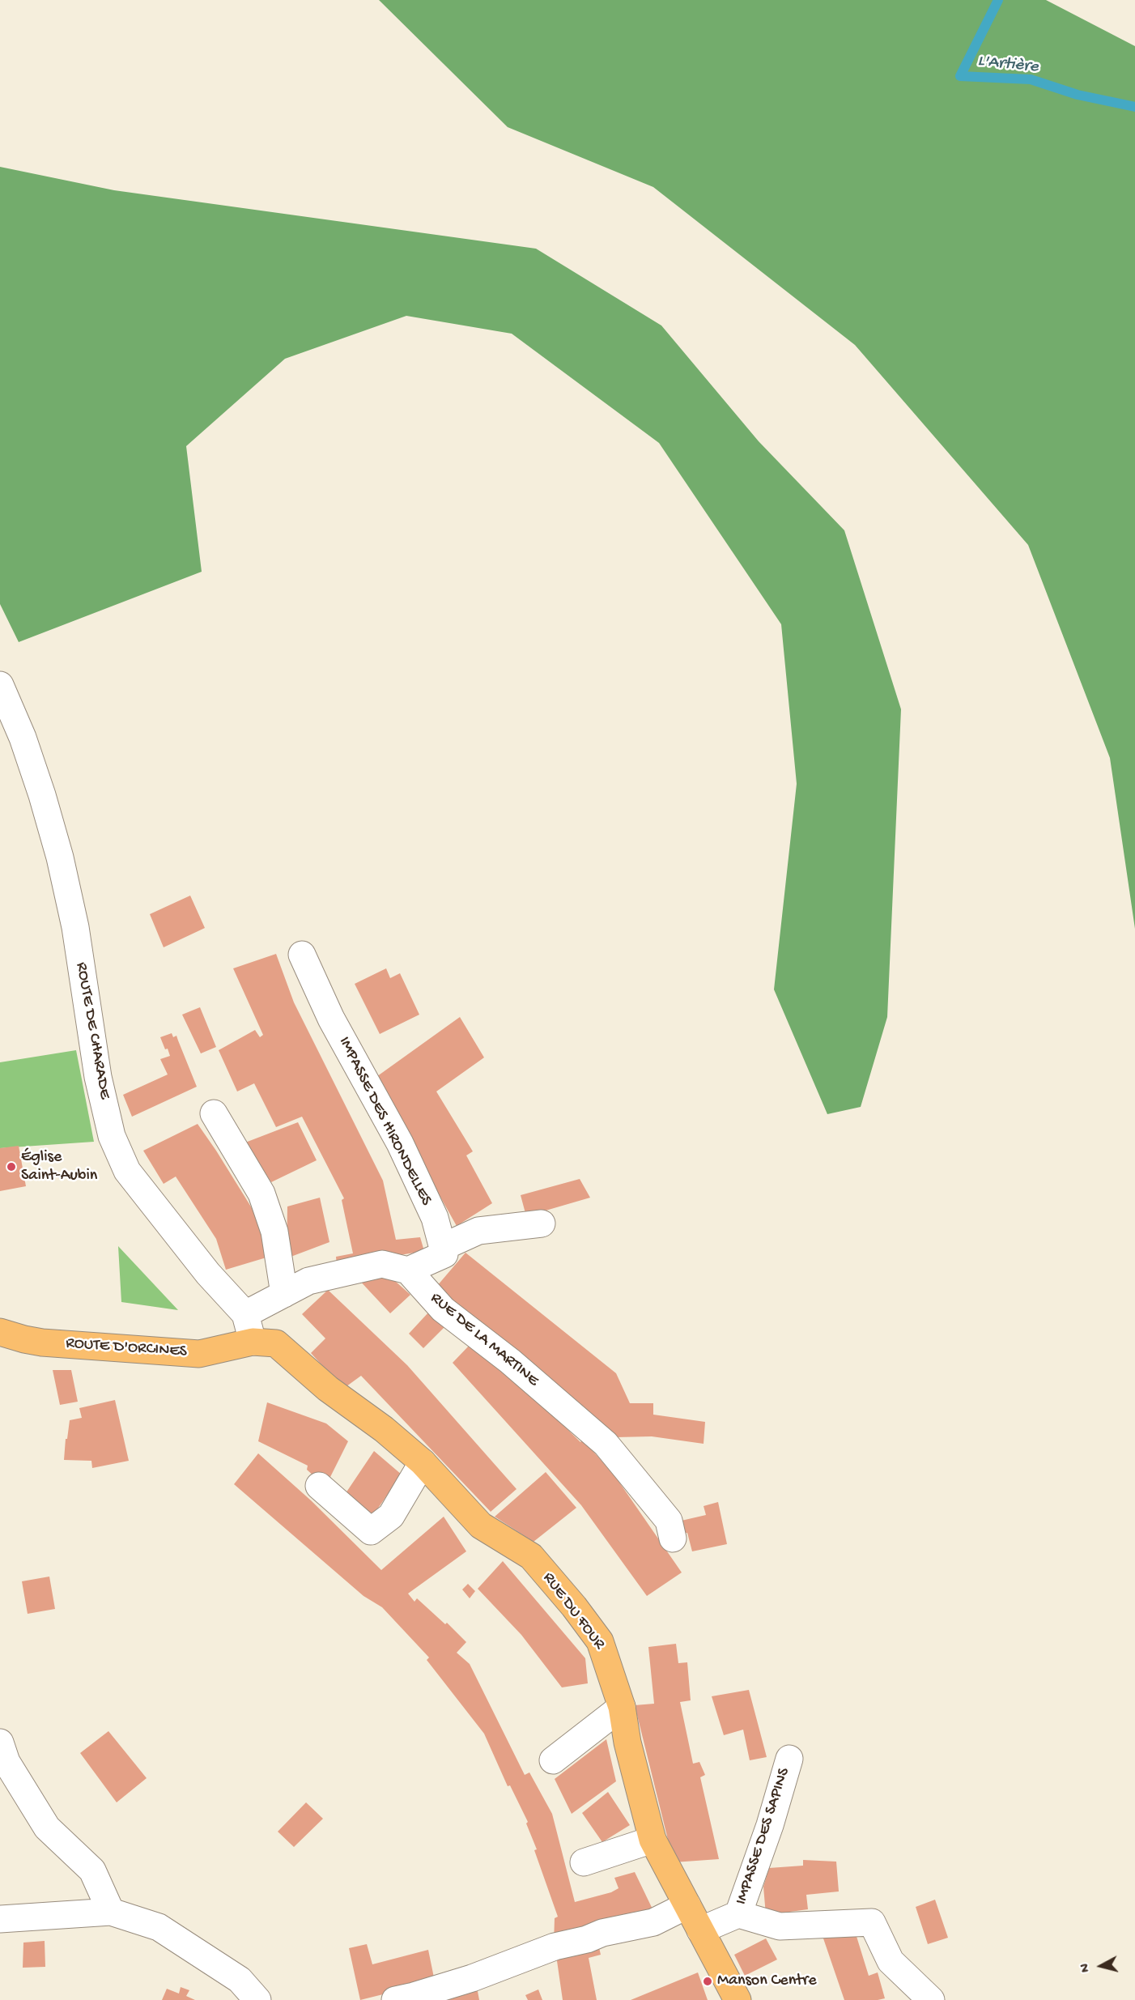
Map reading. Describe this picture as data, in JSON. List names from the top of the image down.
{
  "streets": {
    "main road": ["ROUTE D'ORCINES", "RUE DU FOUR"],
    "street": [
      "ROUTE DE CHARADE",
      "IMPASSE DES HIRONDELLES",
      "RUE DE LA MARTINE",
      "IMPASSE DES SAPINS"
    ]
  },
  "crossings": [
    ["ROUTE DE CHARADE", "ROUTE D'ORCINES"],
    ["ROUTE DE CHARADE", "RUE DU FOUR"],
    ["ROUTE D'ORCINES", "RUE DU FOUR"]
  ],
  "water": ["L'Artière"],
  "places": ["Église Saint-Aubin", "Manson Centre"],
  "north": "left"
}
